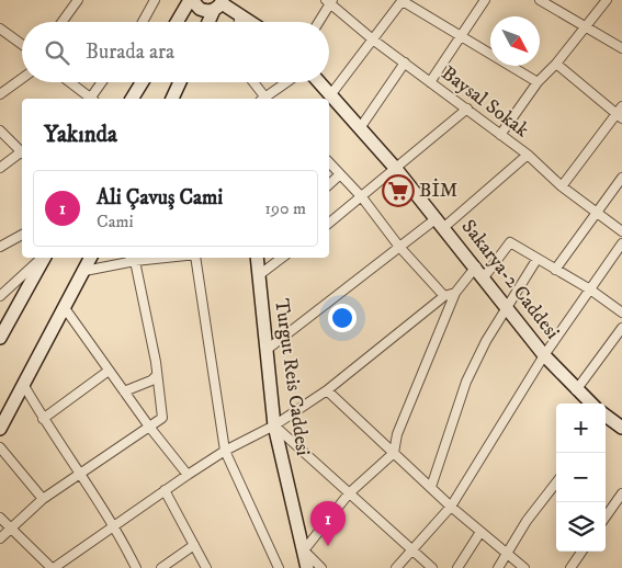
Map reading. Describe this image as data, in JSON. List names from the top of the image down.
{
  "streets": {
    "main road": ["Sakarya-2 Caddesi", "Turgut Reis Caddesi"],
    "street": ["Baysal Sokak"]
  },
  "places": {
    "supermarket": ["BİM"]
  },
  "north": "bottom right",
  "page": {
    "search": "Burada ara",
    "heading": "Yakında",
    "list": [
      {
        "mark": "1",
        "name": "Ali Çavuş Cami",
        "note": "Cami",
        "value": "190 m"
      }
    ],
    "map_buttons": ["+", "−"],
    "pins": "1"
  }
}
